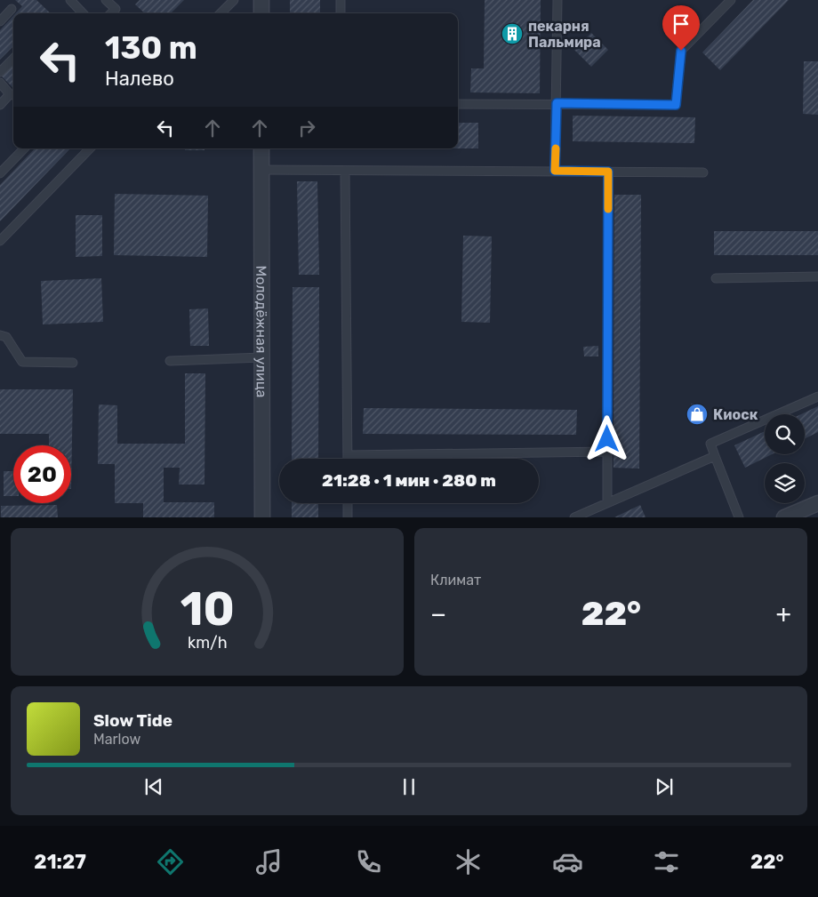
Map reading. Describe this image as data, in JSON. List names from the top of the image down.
{
  "streets": {
    "street": ["Молодёжная улица"]
  },
  "places": {
    "building": ["пекарня Пальмира"],
    "shop": ["Киоск"]
  },
  "page": {
    "turn": ["130 m", "Налево"],
    "limit": "20",
    "trip": "21:28 · 1 мин · 280 m",
    "tile": "Климат",
    "heat": ["−", "22°", "+"],
    "song": ["Slow Tide", "Marlow"],
    "tabs": ["21:27", "22°"],
    "gauge": ["10", "km/h"]
  }
}
